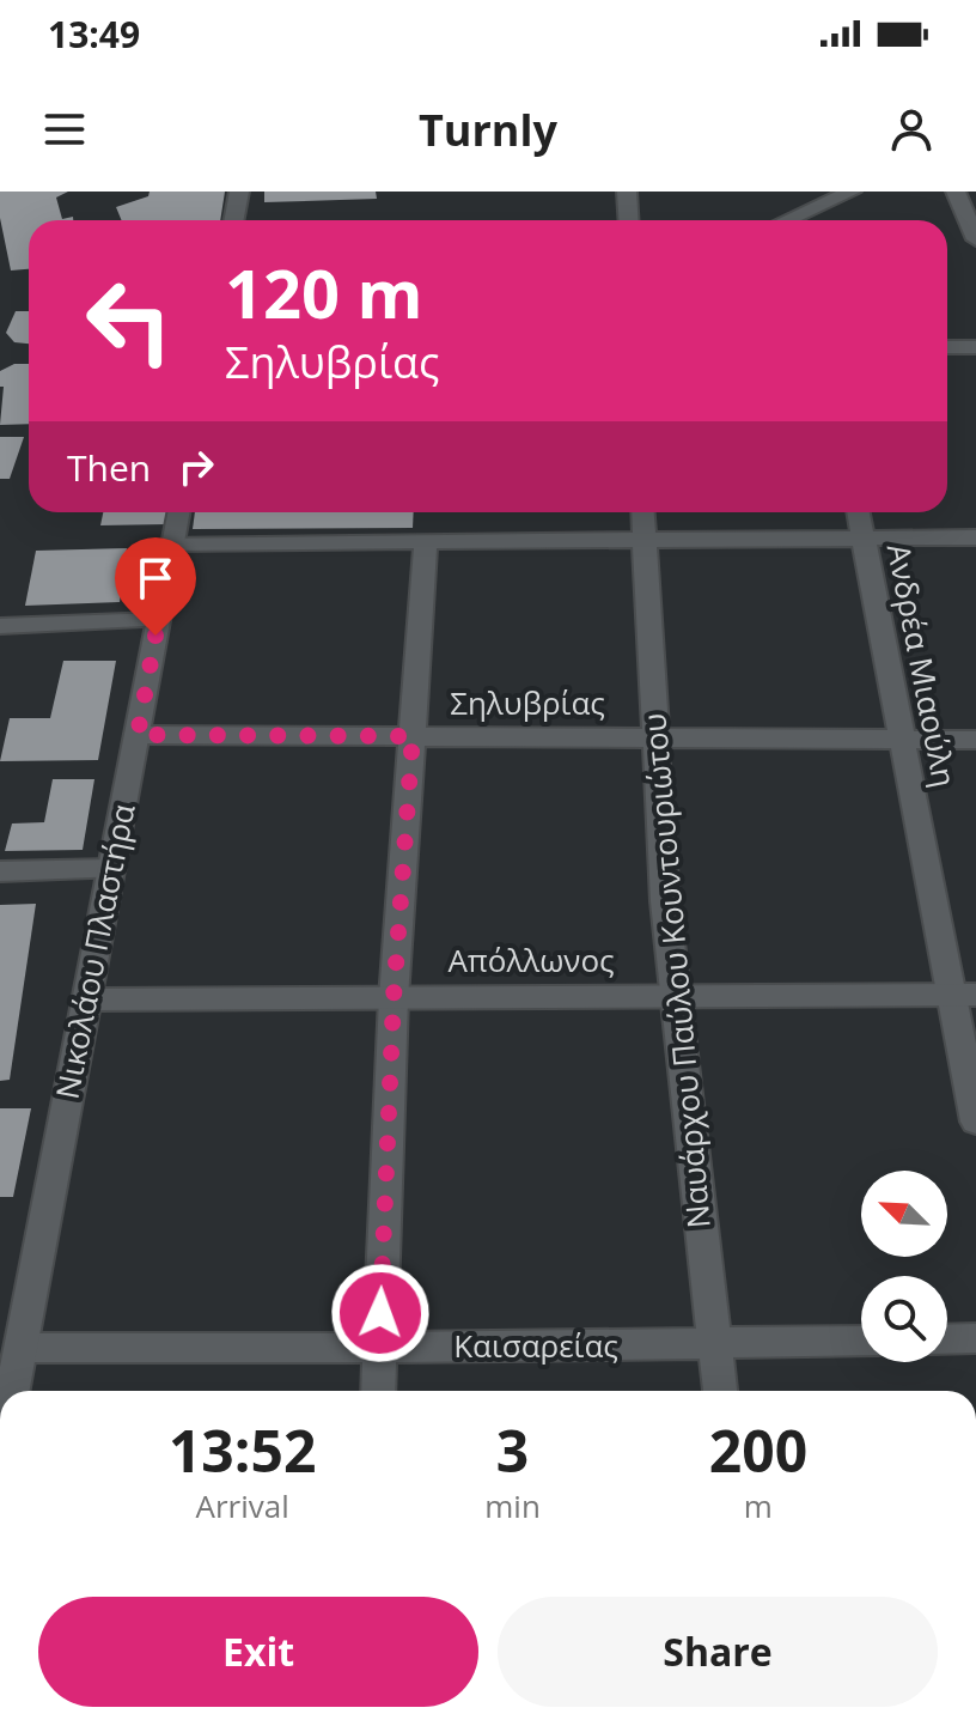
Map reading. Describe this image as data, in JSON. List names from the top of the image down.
{
  "streets": {
    "street": [
      "Ανδρέα Μιαούλη",
      "Σηλυβρίας",
      "Νικολάου Πλαστήρα",
      "Απόλλωνος",
      "Ναυάρχου Παύλου Κουντουριώτου",
      "Καισαρείας"
    ]
  },
  "crossings": [
    ["Ανδρέα Μιαούλη", "Σηλυβρίας"],
    ["Ανδρέα Μιαούλη", "Απόλλωνος"],
    ["Σηλυβρίας", "Νικολάου Πλαστήρα"],
    ["Σηλυβρίας", "Ναυάρχου Παύλου Κουντουριώτου"],
    ["Νικολάου Πλαστήρα", "Απόλλωνος"],
    ["Νικολάου Πλαστήρα", "Καισαρείας"],
    ["Απόλλωνος", "Ναυάρχου Παύλου Κουντουριώτου"],
    ["Ναυάρχου Παύλου Κουντουριώτου", "Καισαρείας"]
  ],
  "north": "top left",
  "page": {
    "status": "13:49",
    "header": "Turnly",
    "turn": ["120 m", "Σηλυβρίας"],
    "then": "Then",
    "eta": [
      "13:52",
      "Arrival",
      "3",
      "min",
      "200",
      "m"
    ],
    "buttons": ["Exit", "Share"]
  }
}
